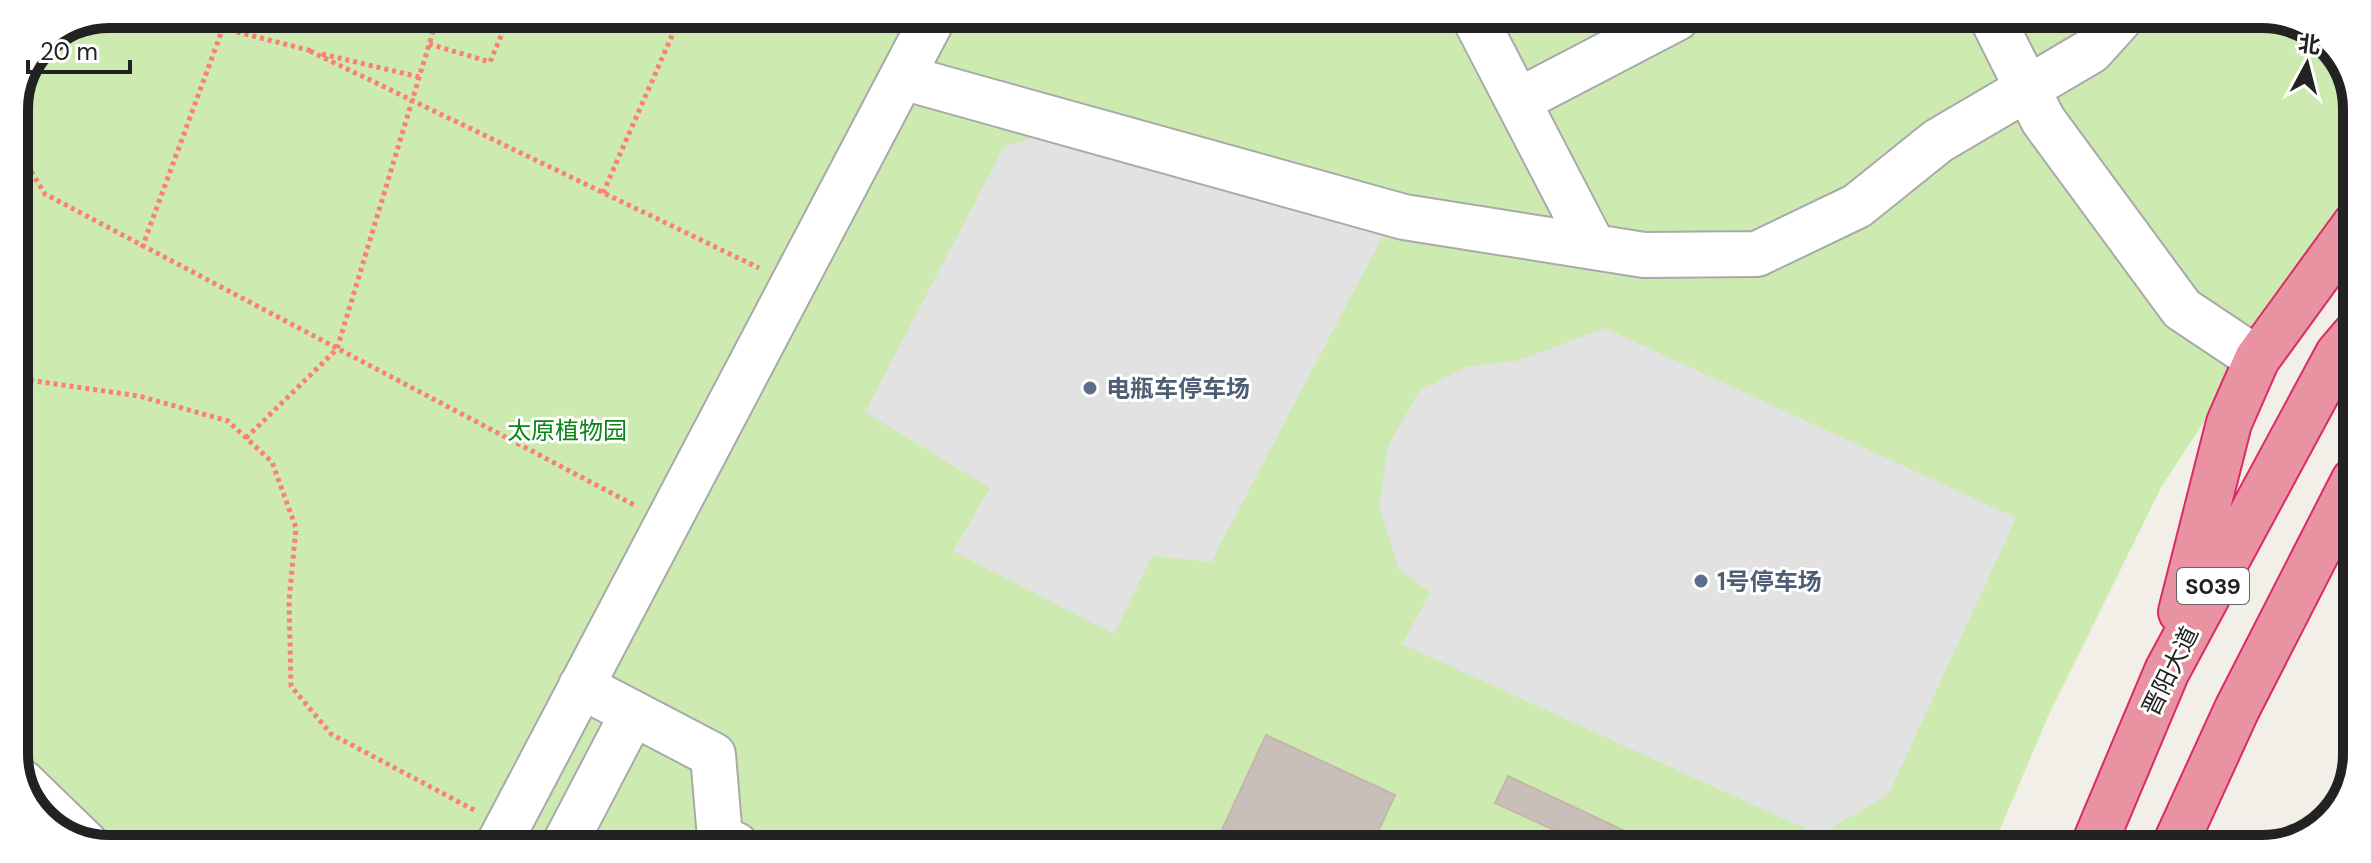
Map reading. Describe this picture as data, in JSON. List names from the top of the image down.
{
  "streets": {
    "highway": ["S039", "晋阳大道"]
  },
  "parks": ["太原植物园"],
  "places": ["电瓶车停车场", "1号停车场"],
  "scale_bar": "20 m",
  "north": "top"
}
